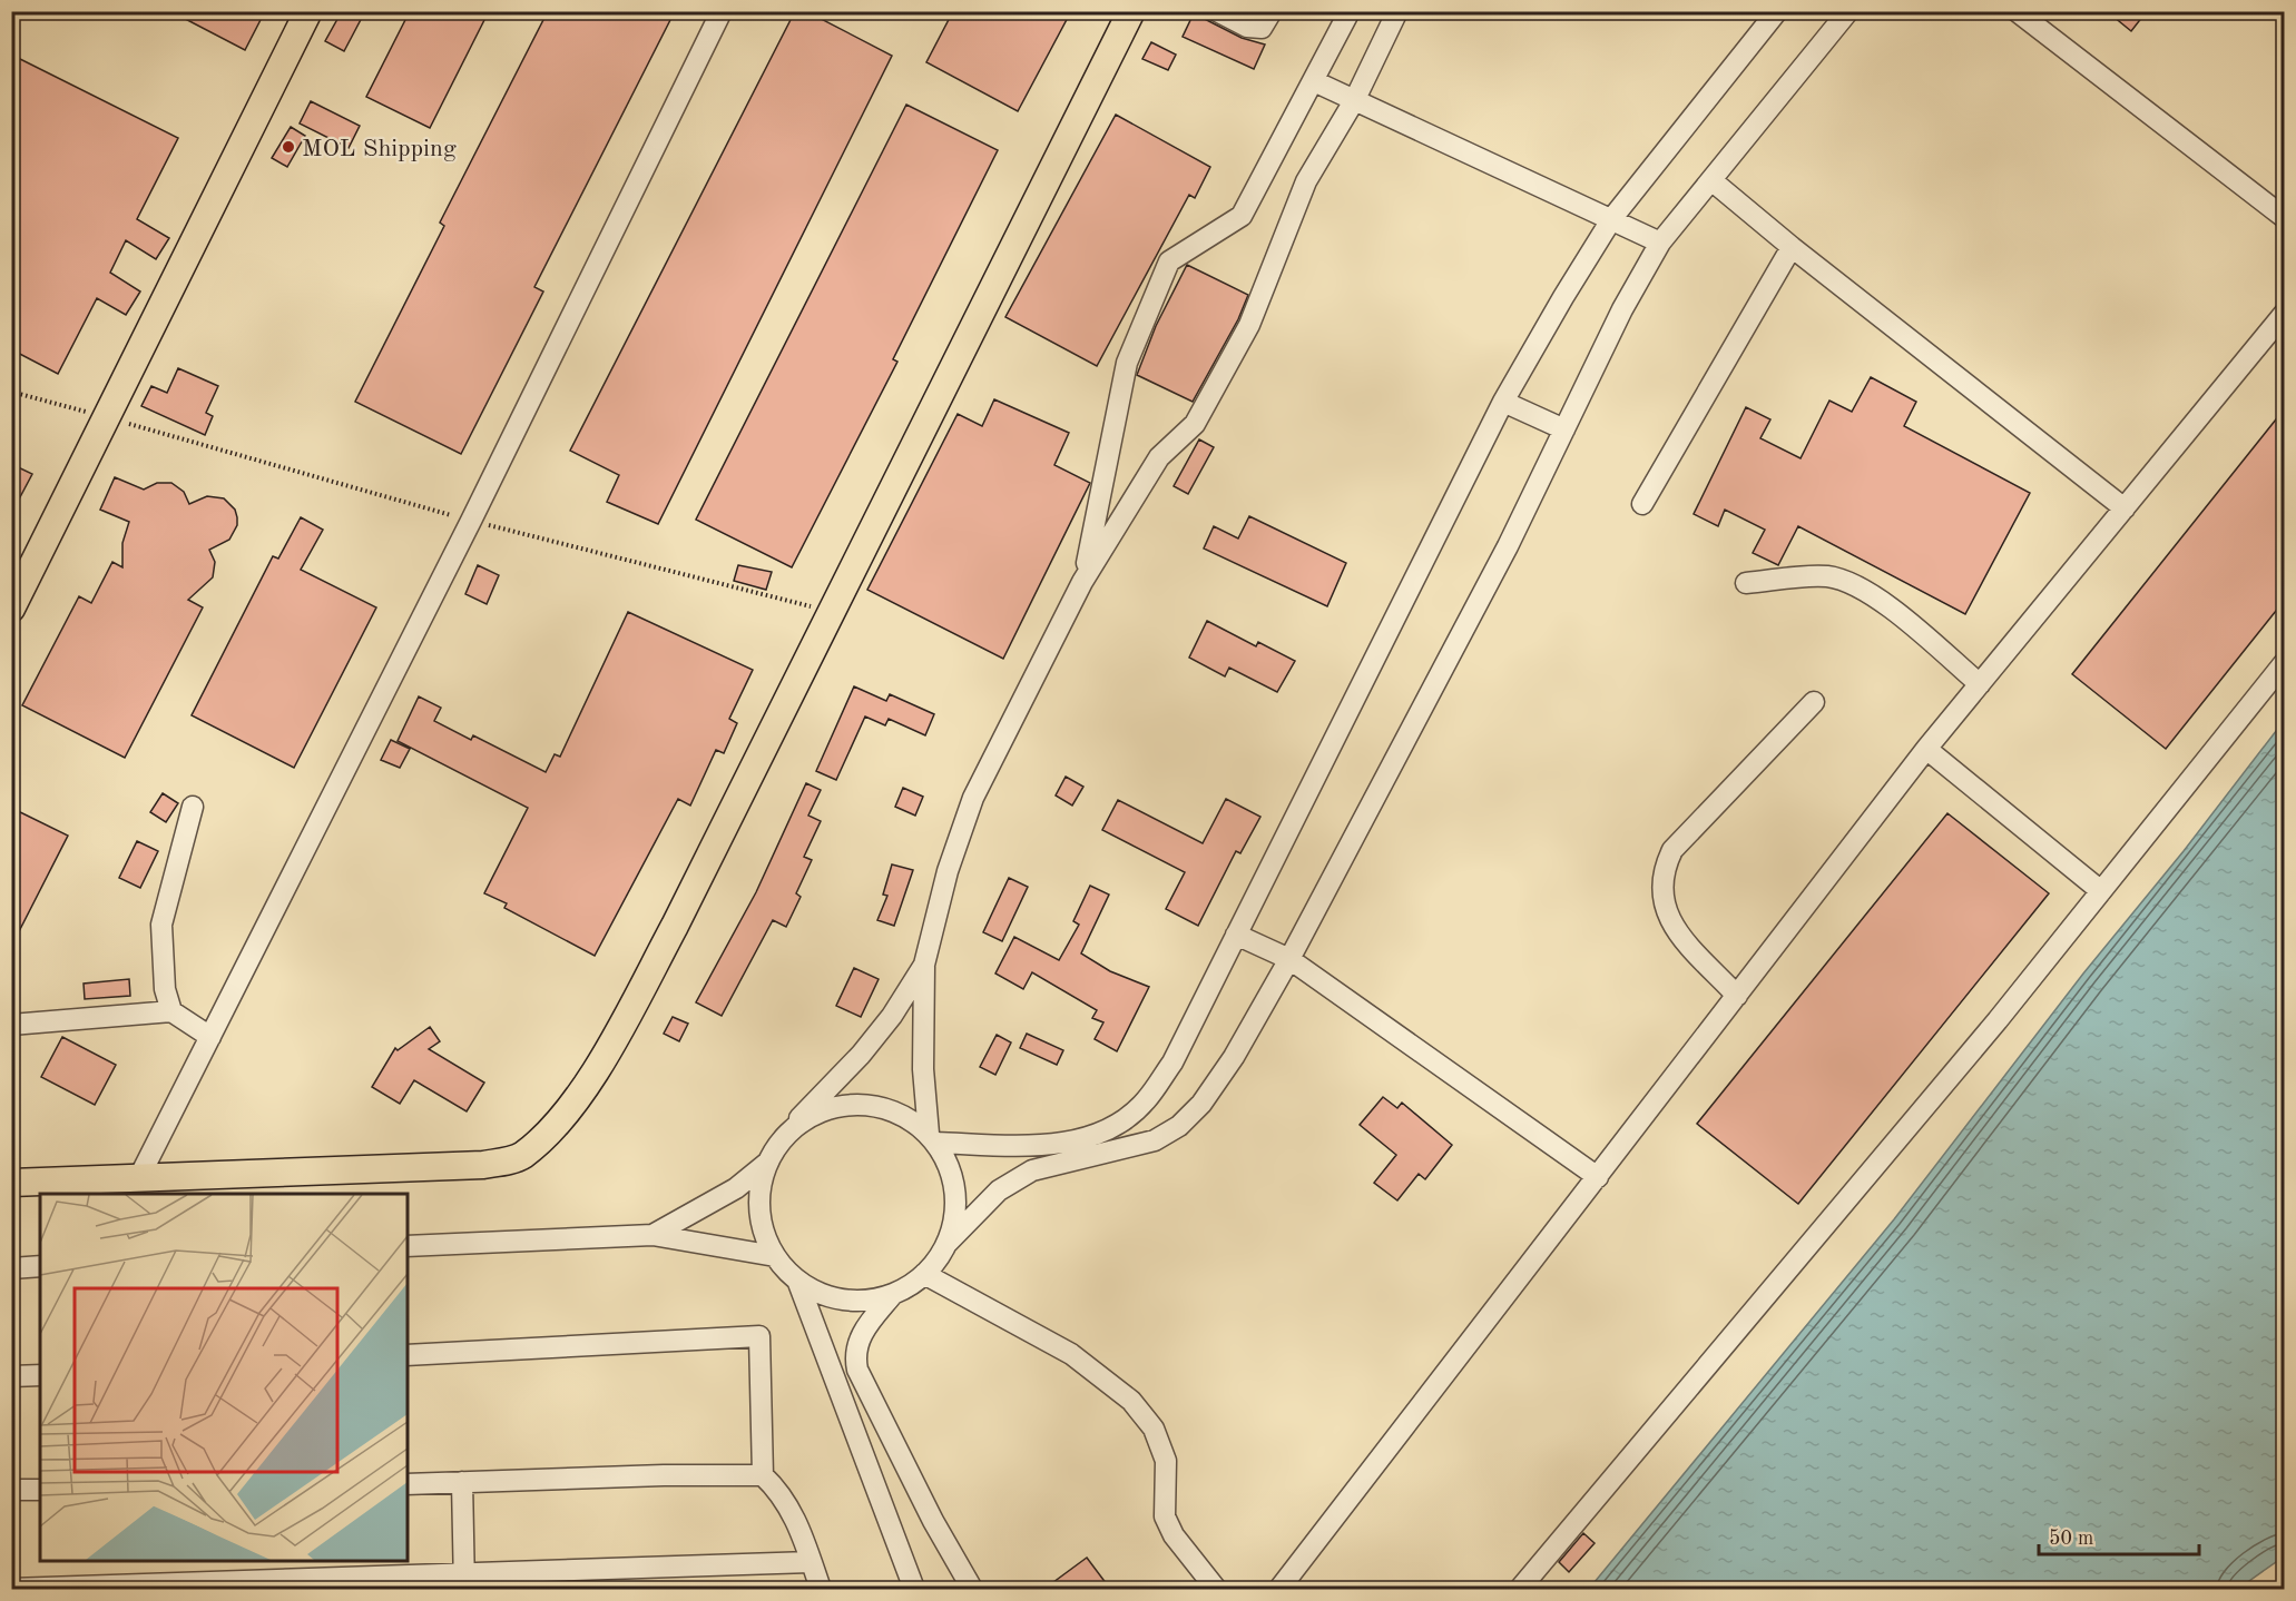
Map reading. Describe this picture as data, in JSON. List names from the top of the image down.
{
  "places": ["MOL Shipping"],
  "scale_bar": "50 m"
}
